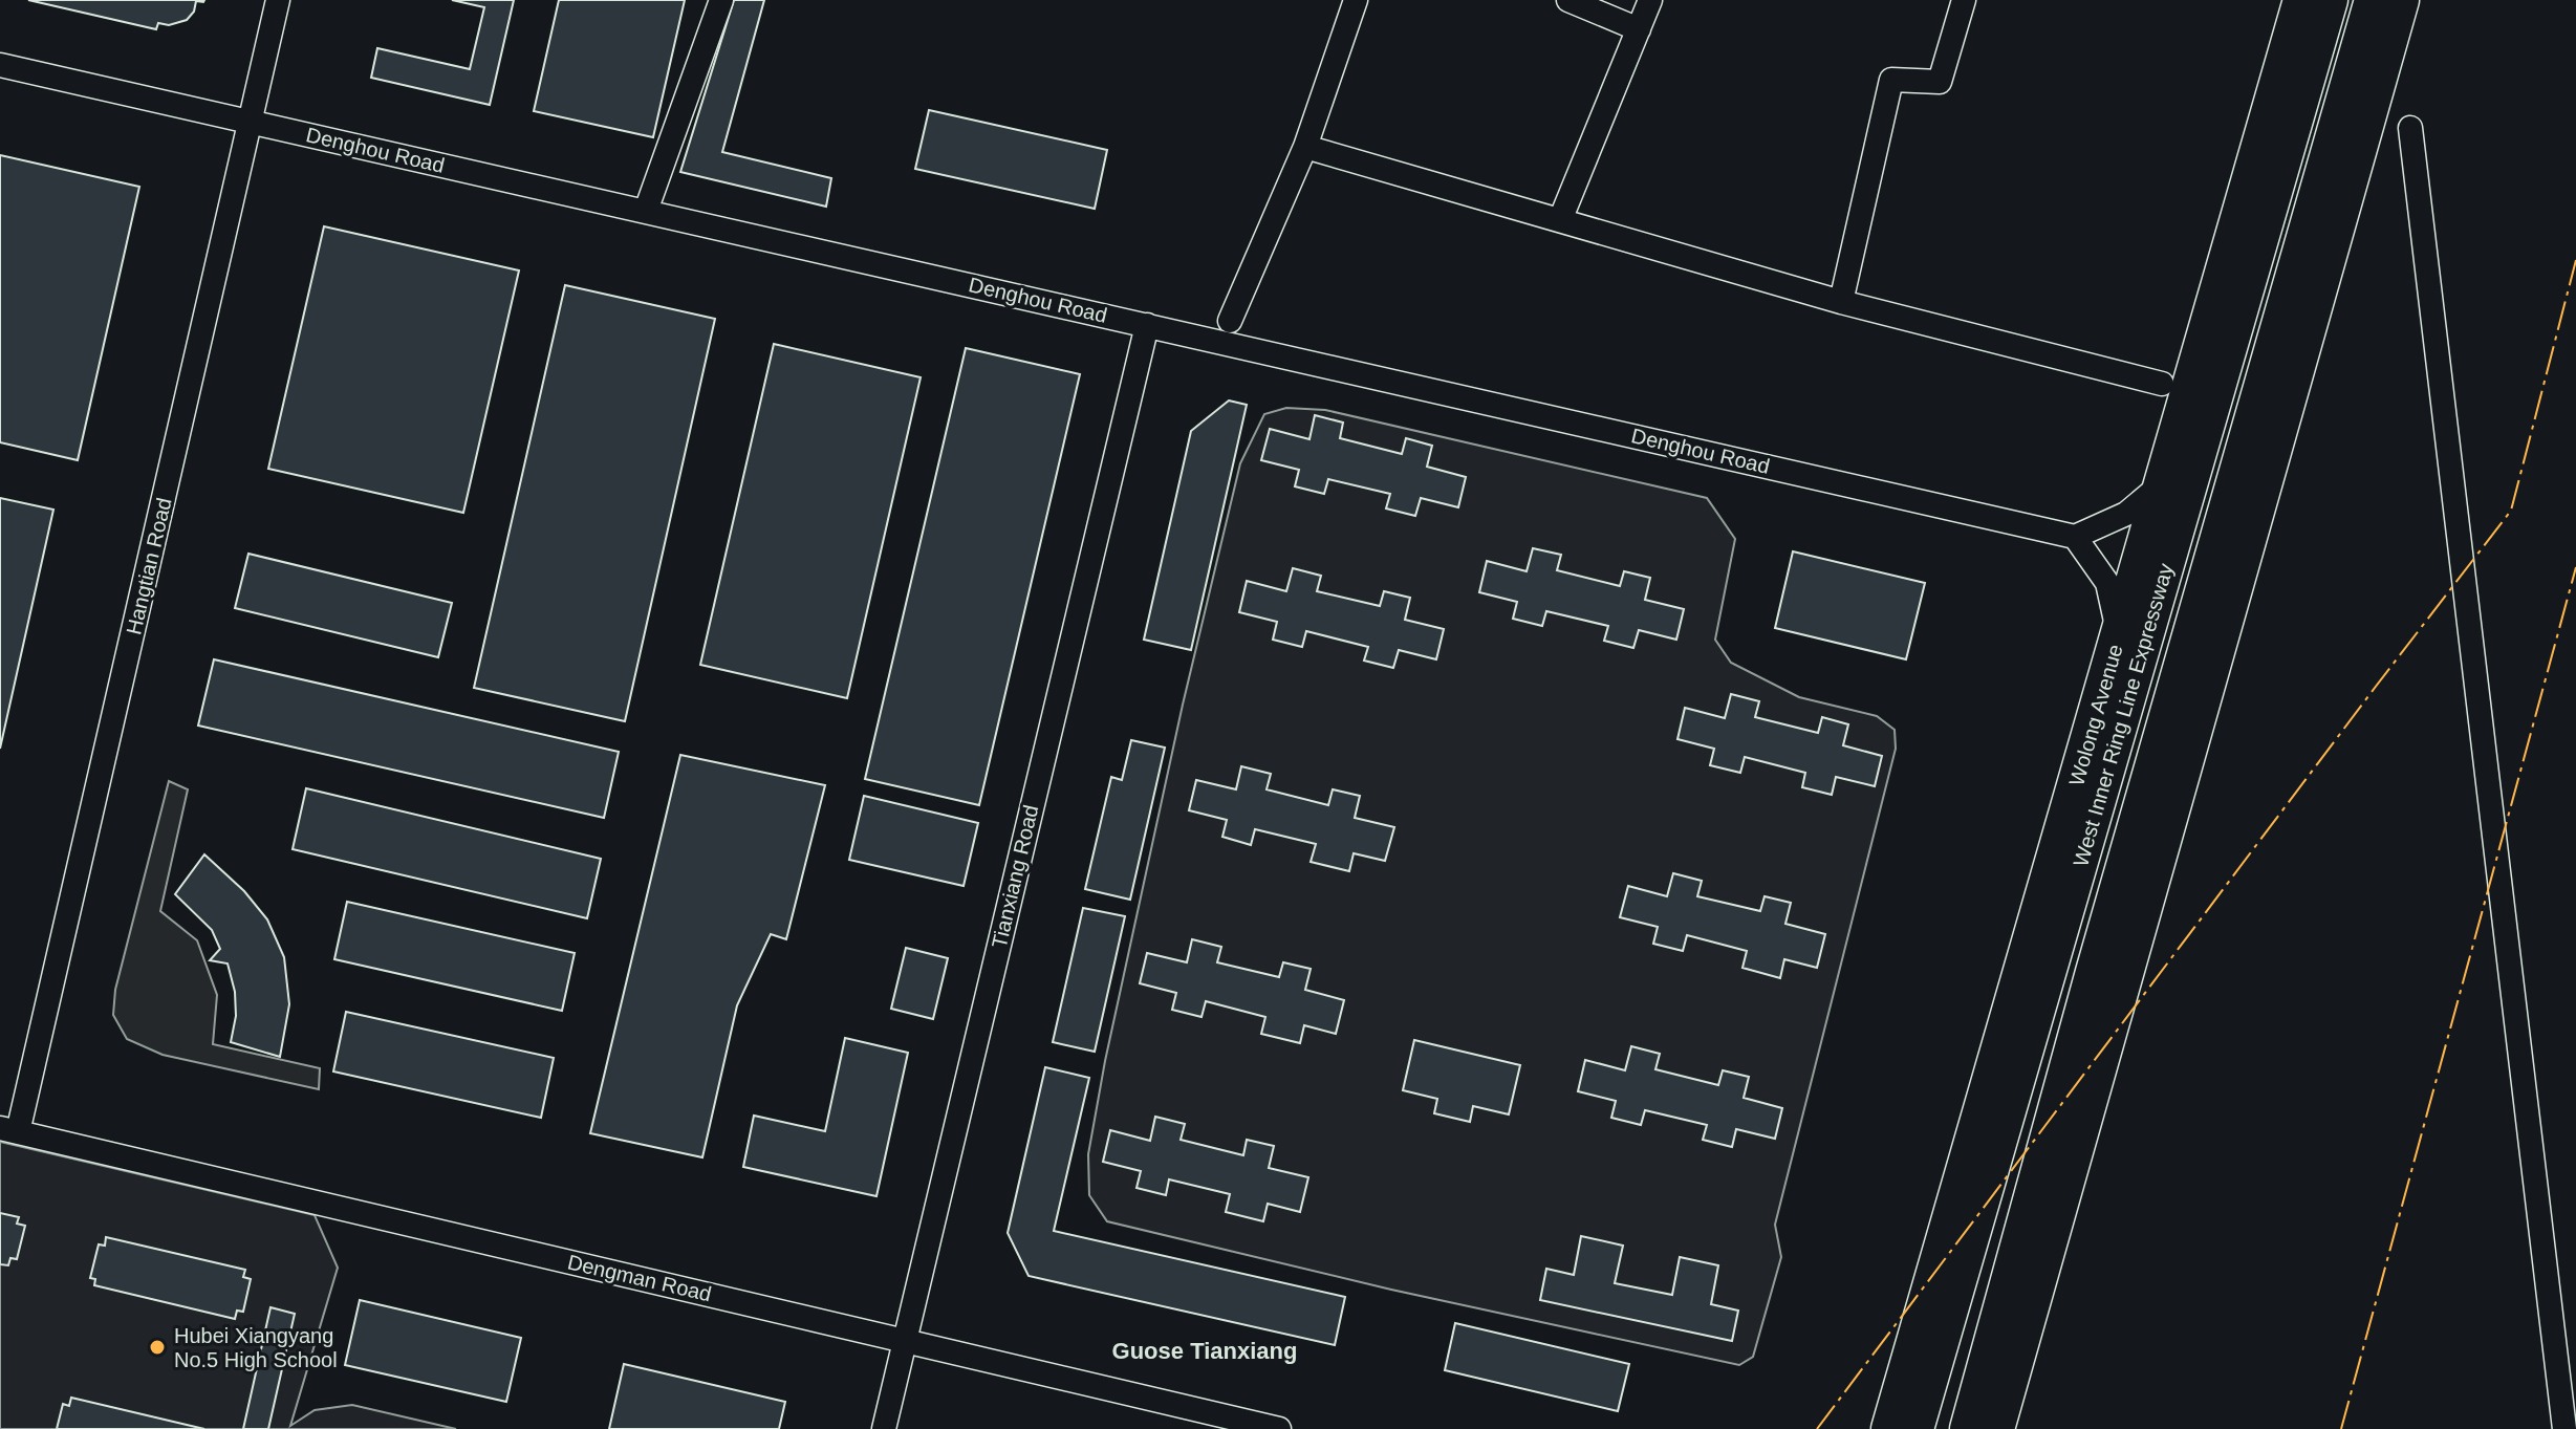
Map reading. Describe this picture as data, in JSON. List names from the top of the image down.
{
  "streets": {
    "highway": ["Wolong Avenue", "West Inner Ring Line Expressway"],
    "street": [
      "Denghou Road",
      "Hangtian Road",
      "Tianxiang Road",
      "Dengman Road"
    ]
  },
  "crossings": [
    ["Denghou Road", "Hangtian Road"],
    ["Denghou Road", "Tianxiang Road"],
    ["Hangtian Road", "Dengman Road"],
    ["Tianxiang Road", "Dengman Road"]
  ],
  "districts": ["Guose Tianxiang"],
  "places": ["Hubei Xiangyang No.5 High School"]
}
